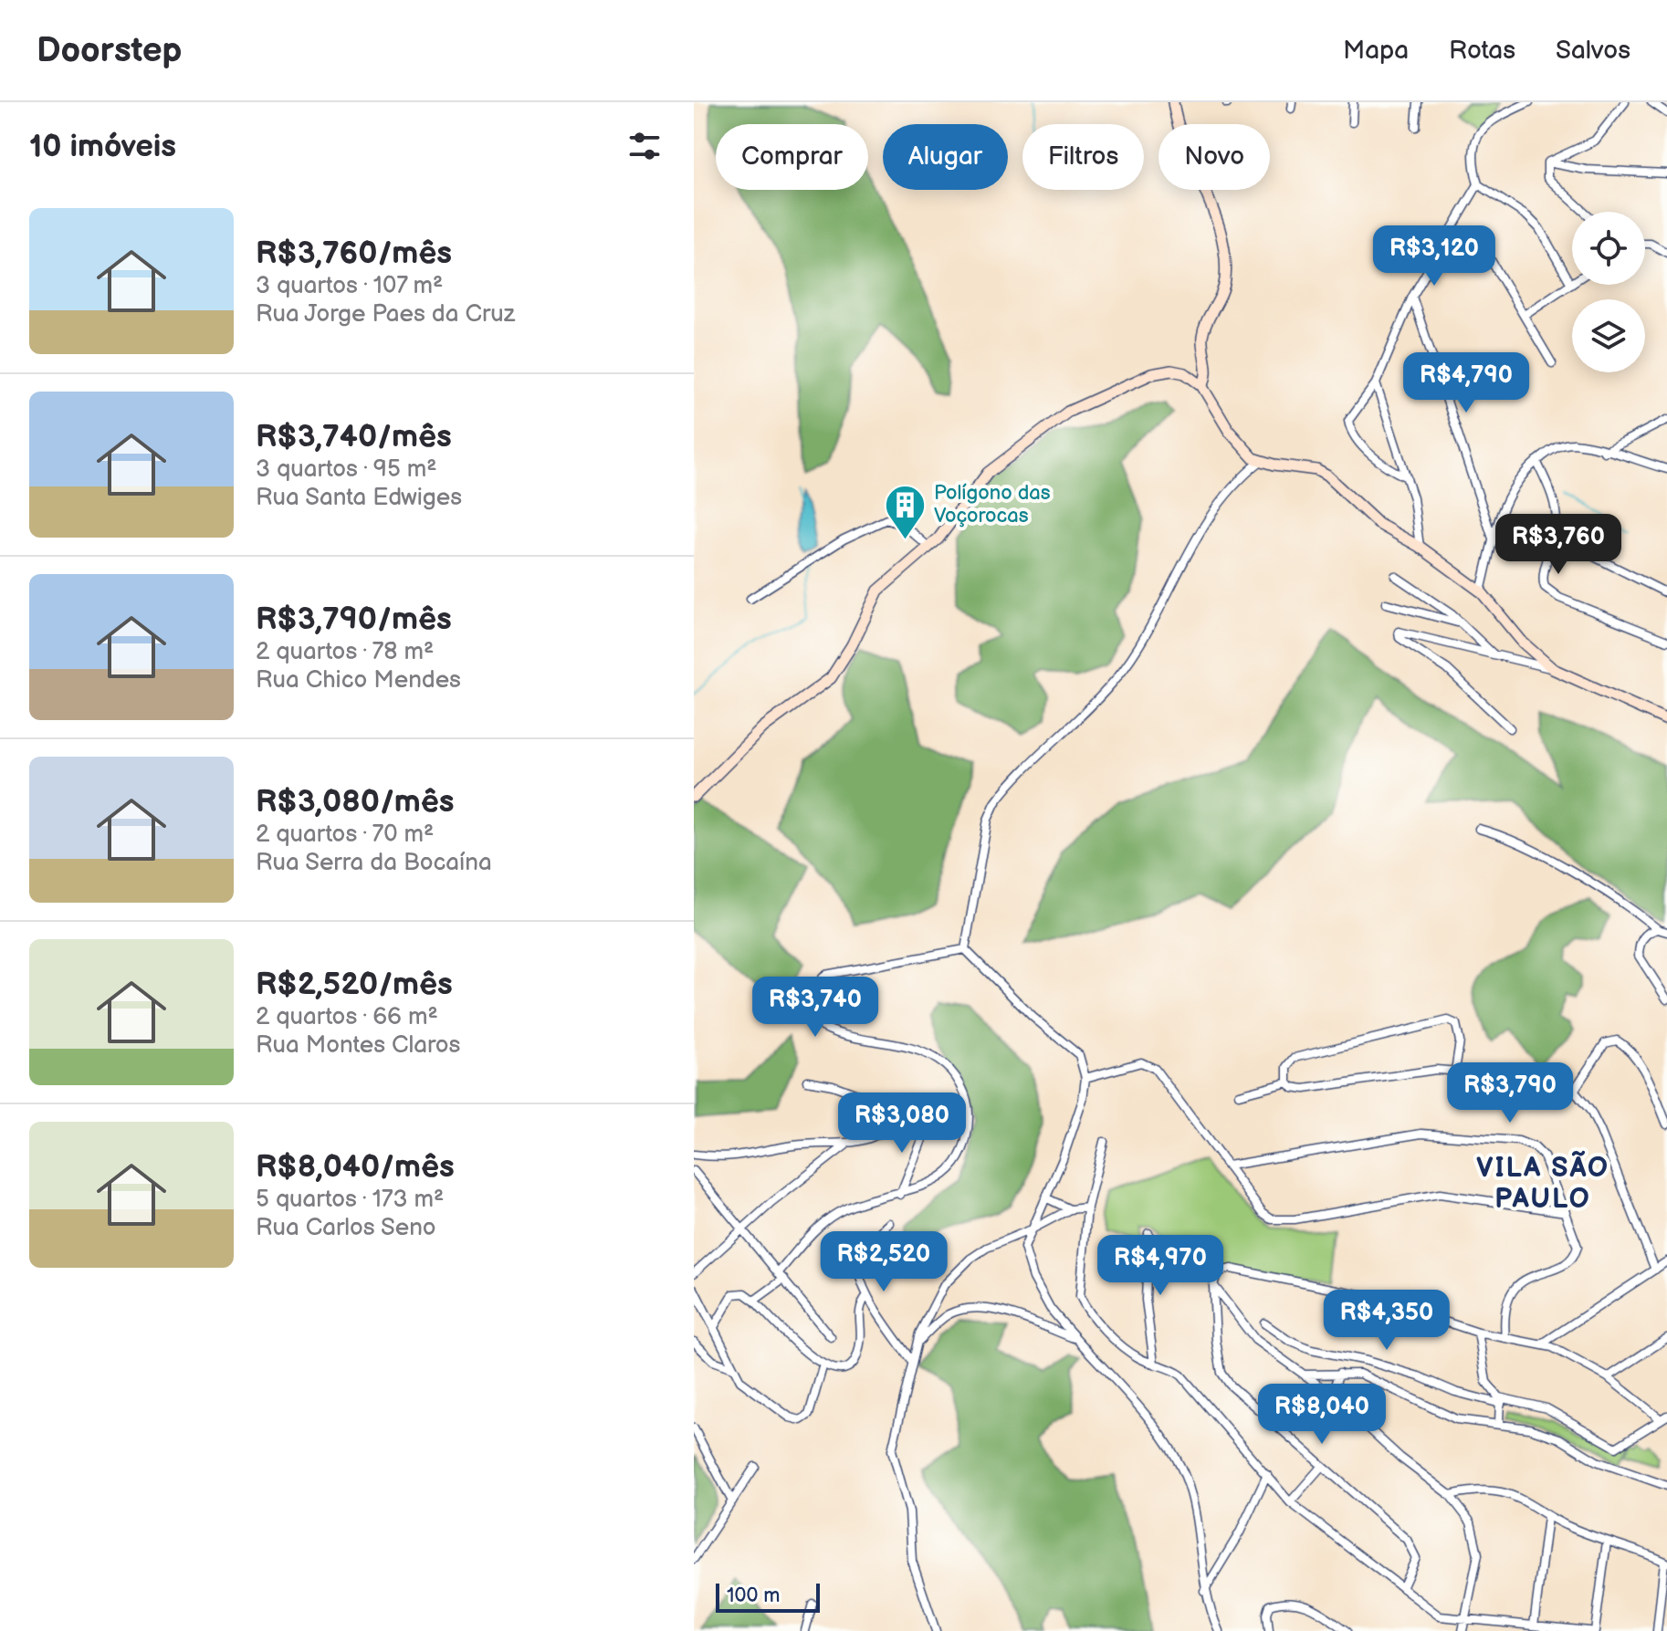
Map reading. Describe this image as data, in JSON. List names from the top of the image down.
{
  "districts": ["VILA SÃO PAULO"],
  "places": {
    "building": ["Polígono das Voçorocas"]
  },
  "scale_bar": "100 m",
  "page": {
    "header": "Doorstep",
    "nav": ["Mapa", "Rotas", "Salvos"],
    "heading": "10 imóveis",
    "chip": [
      "Comprar",
      "Alugar",
      "Filtros",
      "Novo"
    ],
    "list": [
      {
        "name": "R$3,760/mês",
        "note": "3 quartos · 107 m² · Rua Jorge Paes da Cruz"
      },
      {
        "name": "R$3,740/mês",
        "note": "3 quartos · 95 m² · Rua Santa Edwiges"
      },
      {
        "name": "R$3,790/mês",
        "note": "2 quartos · 78 m² · Rua Chico Mendes"
      },
      {
        "name": "R$3,080/mês",
        "note": "2 quartos · 70 m² · Rua Serra da Bocaína"
      },
      {
        "name": "R$2,520/mês",
        "note": "2 quartos · 66 m² · Rua Montes Claros"
      },
      {
        "name": "R$8,040/mês",
        "note": "5 quartos · 173 m² · Rua Carlos Seno"
      }
    ],
    "price": [
      "R$3,120",
      "R$4,790",
      "R$3,760",
      "R$3,740",
      "R$3,790",
      "R$3,080",
      "R$2,520",
      "R$4,970",
      "R$4,350",
      "R$8,040"
    ],
    "scale": "100 m"
  }
}
